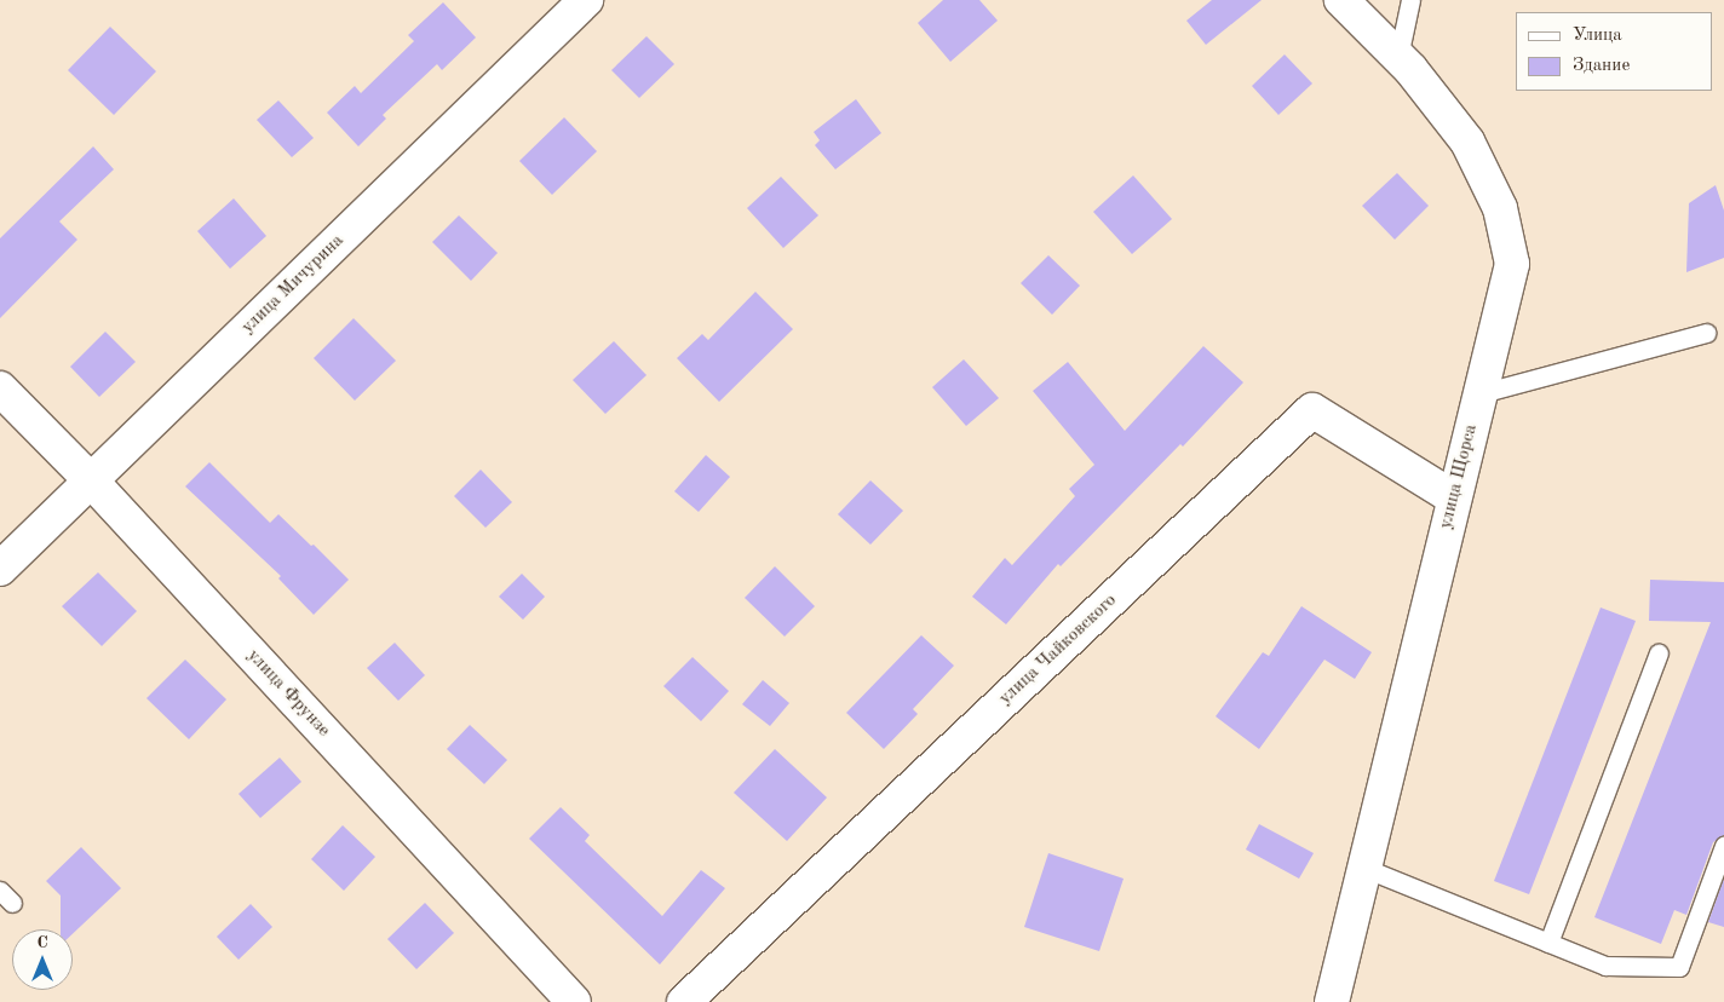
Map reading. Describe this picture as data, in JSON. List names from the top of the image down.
{
  "streets": {
    "street": [
      "улица Мичурина",
      "улица Щорса",
      "улица Чайковского",
      "улица Фрунзе"
    ]
  },
  "crossings": [
    ["улица Мичурина", "улица Фрунзе"],
    ["улица Щорса", "улица Чайковского"]
  ],
  "legend": ["Улица", "Здание"],
  "north": "top"
}
